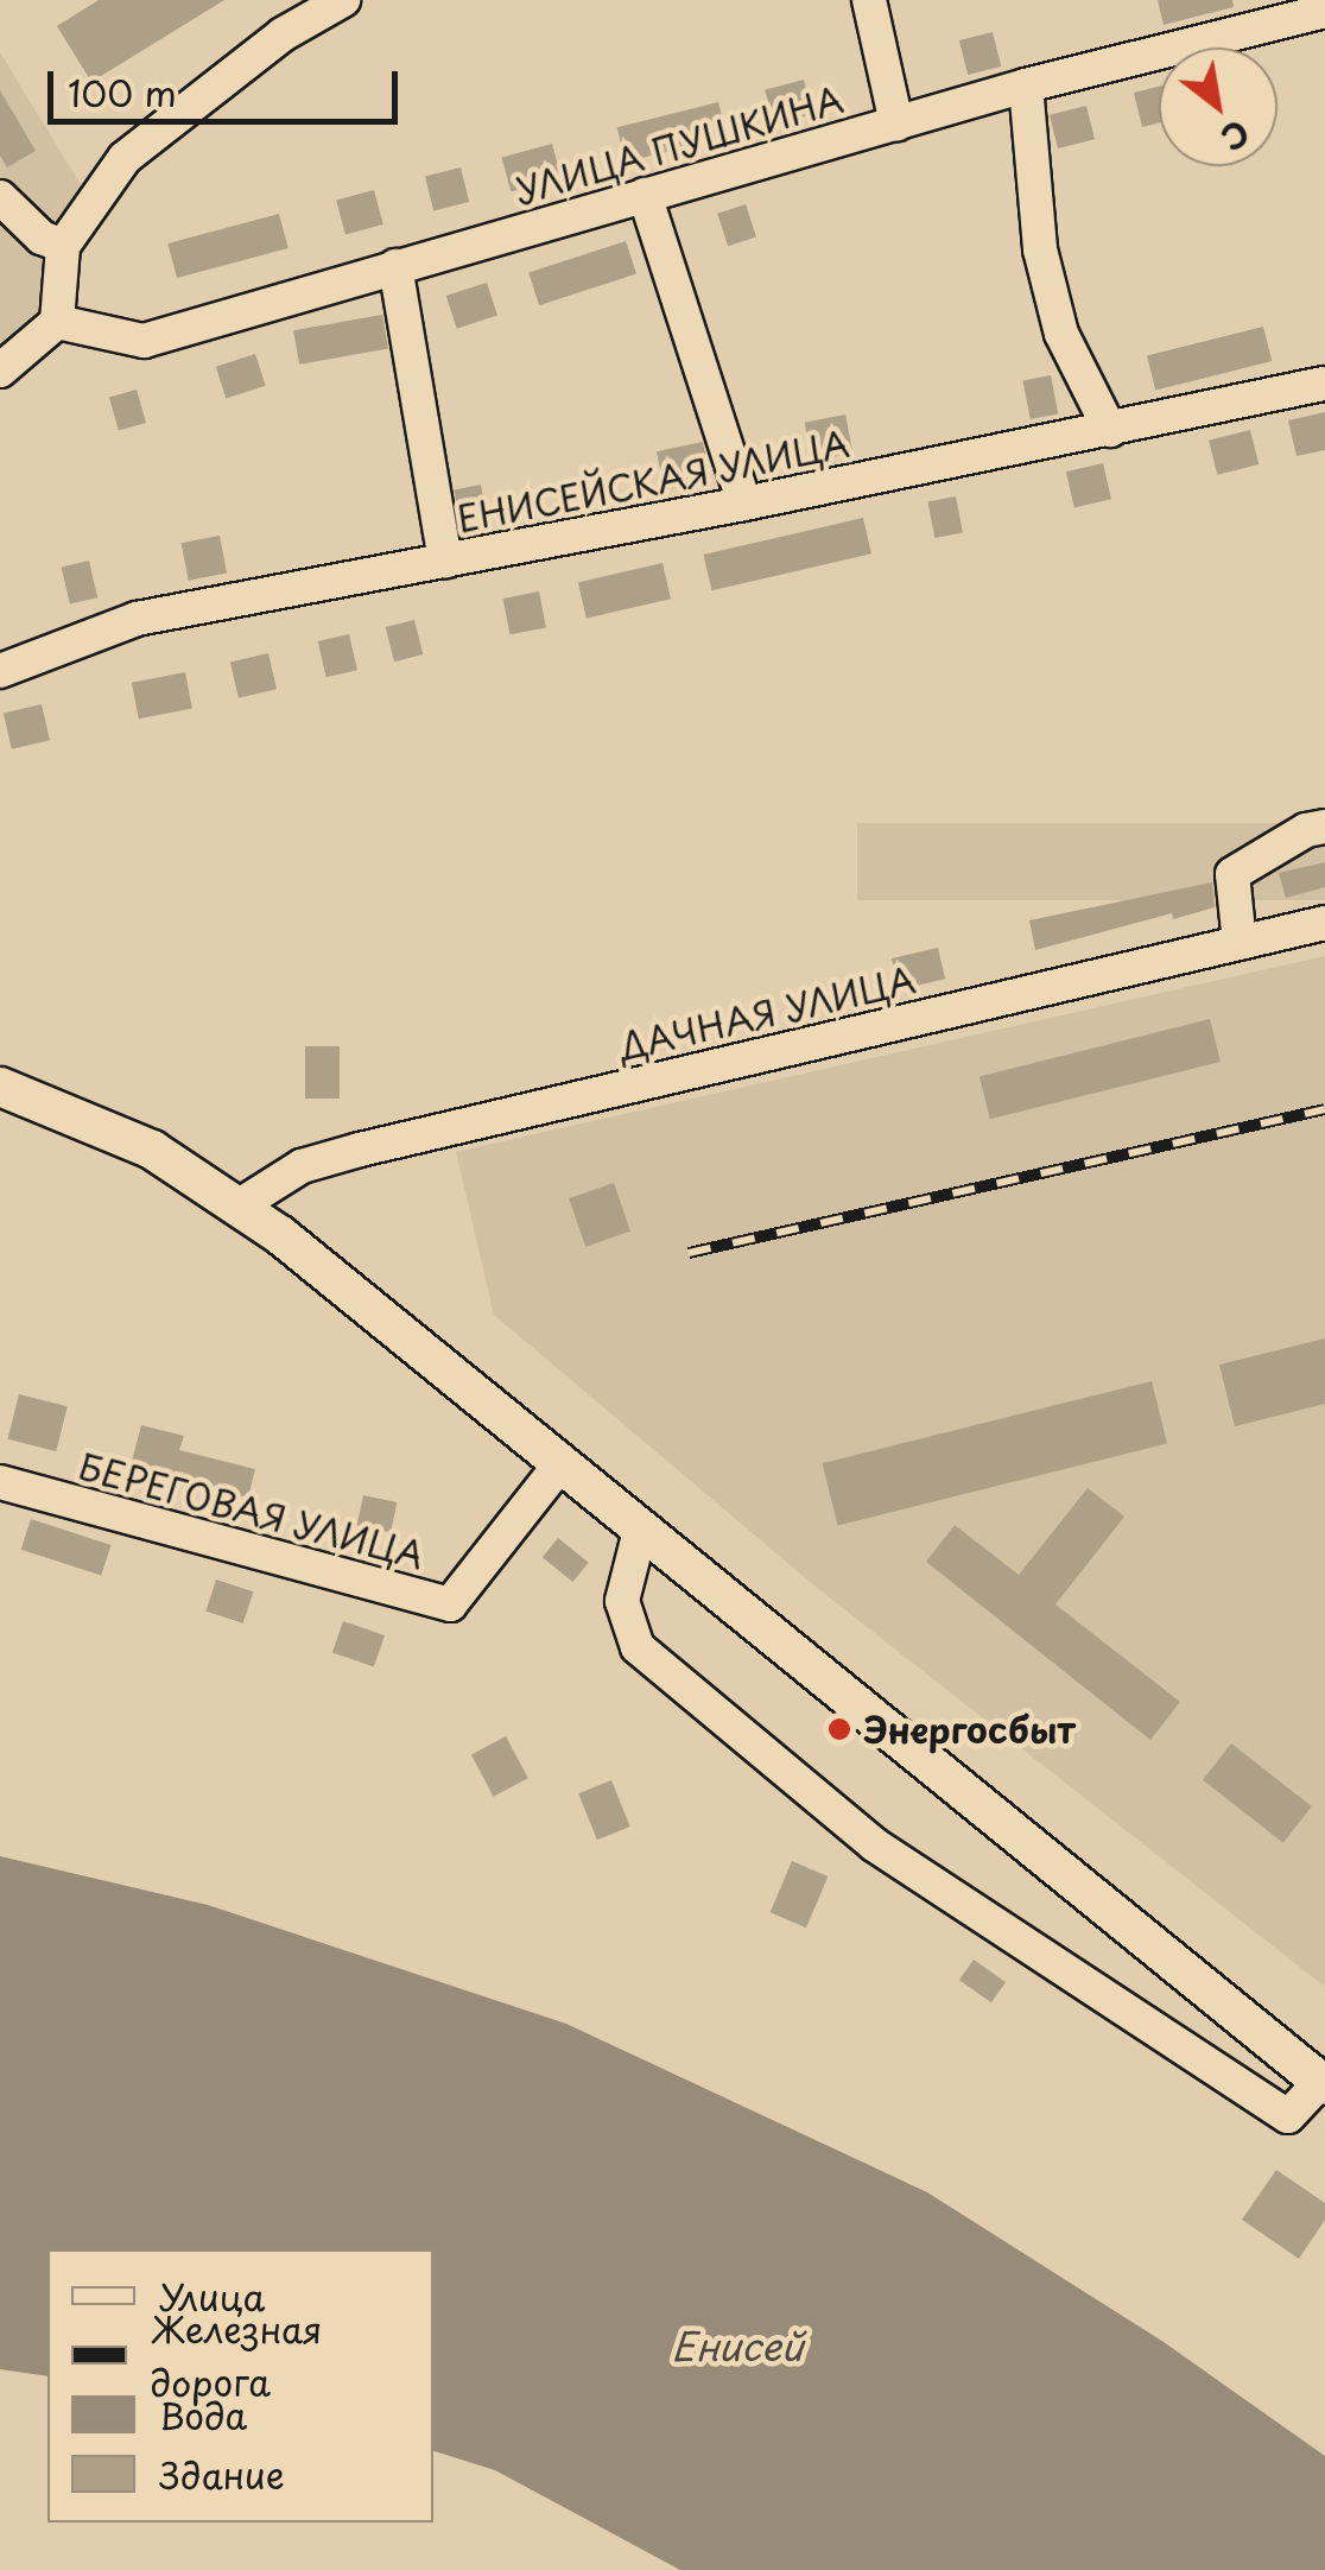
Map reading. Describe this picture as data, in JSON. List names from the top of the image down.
{
  "streets": {
    "street": [
      "УЛИЦА ПУШКИНА",
      "ЕНИСЕЙСКАЯ УЛИЦА",
      "ДАЧНАЯ УЛИЦА",
      "БЕРЕГОВАЯ УЛИЦА"
    ]
  },
  "water": ["Енисей"],
  "places": ["Энергосбыт"],
  "legend": [
    "Улица",
    "Железная дорога",
    "Вода",
    "Здание"
  ],
  "scale_bar": "100 m",
  "north": "bottom right"
}
